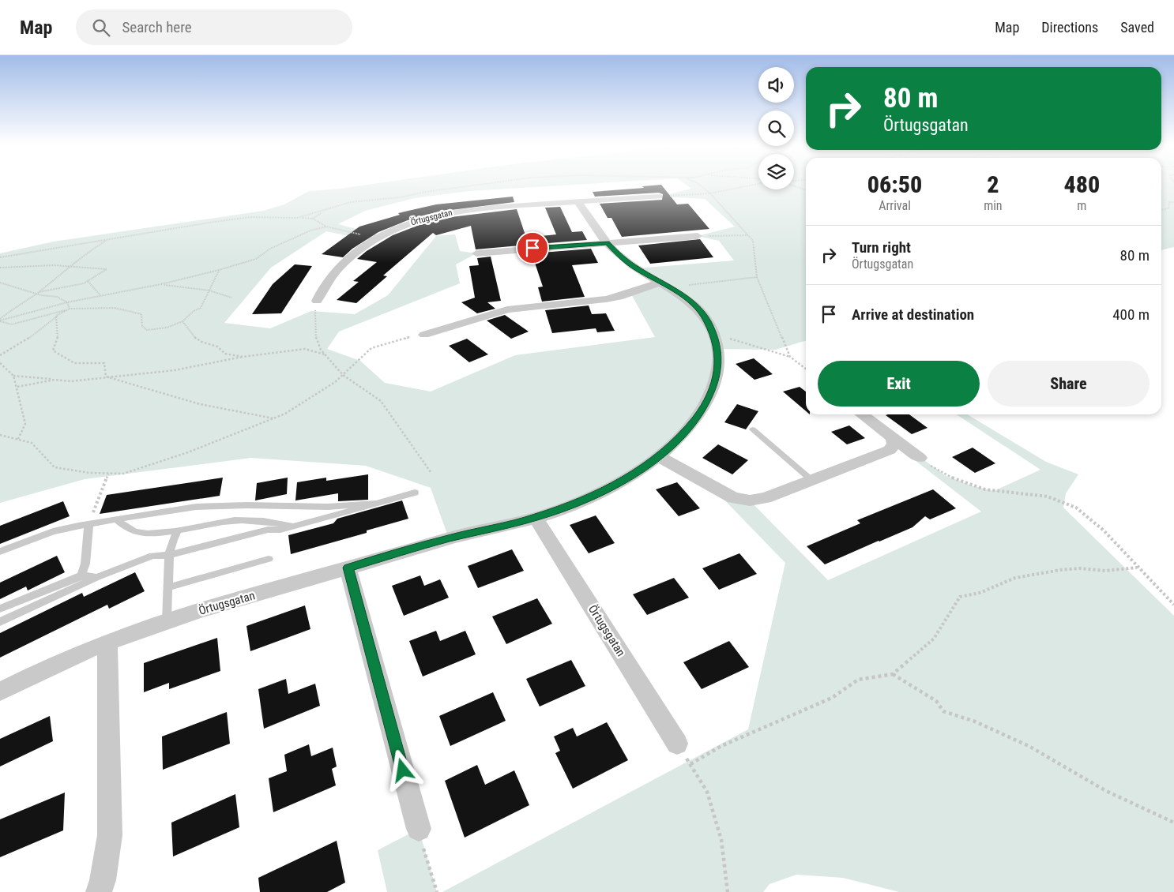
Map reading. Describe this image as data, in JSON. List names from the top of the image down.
{
  "streets": {
    "street": ["Örtugsgatan"]
  },
  "page": {
    "header": "Map",
    "search": "Search here",
    "nav": ["Map", "Directions", "Saved"],
    "turn": ["80 m", "Örtugsgatan"],
    "eta": [
      "06:50",
      "Arrival",
      "2",
      "min",
      "480",
      "m"
    ],
    "list": [
      {
        "name": "Turn right",
        "note": "Örtugsgatan",
        "value": "80 m"
      },
      {
        "name": "Arrive at destination",
        "value": "400 m"
      }
    ],
    "buttons": ["Exit", "Share"]
  }
}
